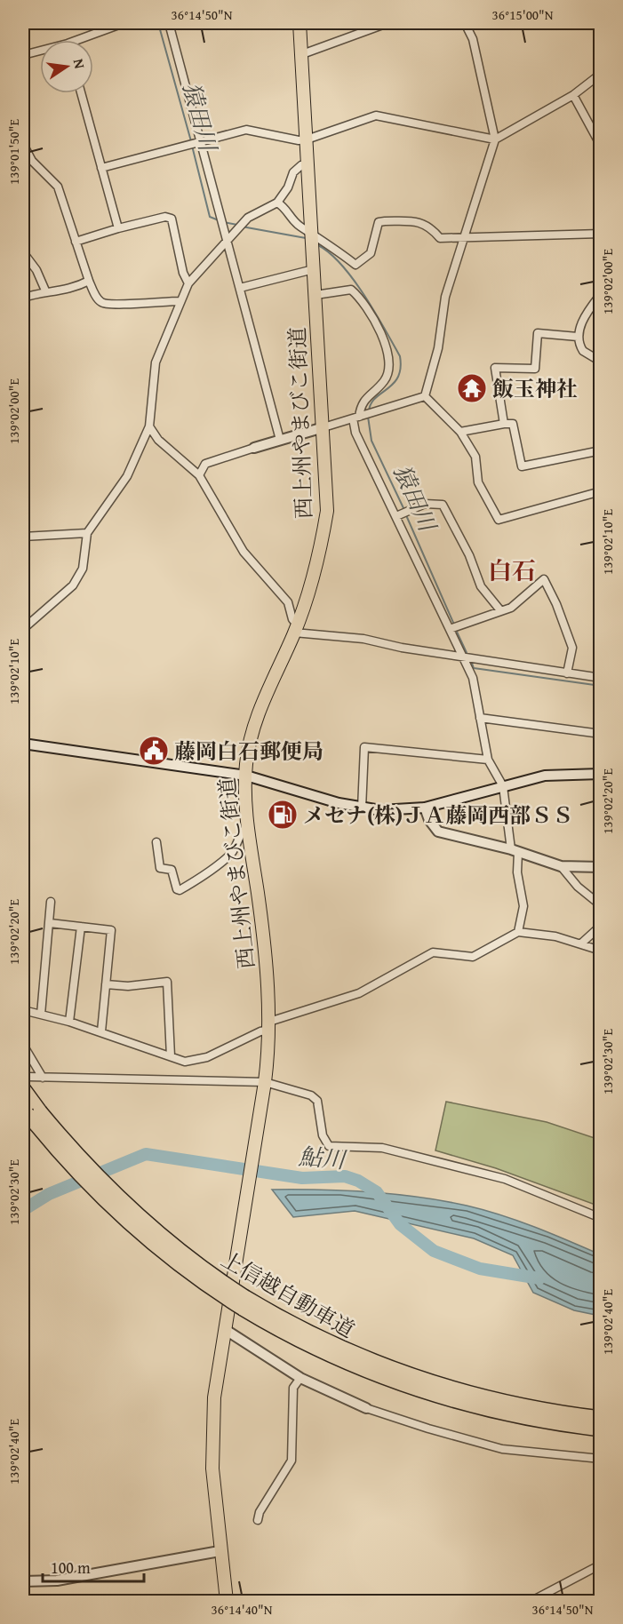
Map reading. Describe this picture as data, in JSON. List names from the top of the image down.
{
  "streets": {
    "highway": ["西上州やまびこ街道", "上信越自動車道"]
  },
  "districts": ["白石"],
  "water": ["猿田川", "鮎川"],
  "places": {
    "temple": ["飯玉神社"],
    "public building": ["藤岡白石郵便局"],
    "fuel station": ["メセナ(株)ＪＡ藤岡西部ＳＳ"]
  },
  "scale_bar": "100 m",
  "north": "right",
  "coordinates": [
    "36°14'50\"N",
    "36°15'00\"N",
    "139°01'50\"E",
    "139°02'00\"E",
    "139°02'10\"E",
    "139°02'20\"E",
    "139°02'30\"E",
    "139°02'40\"E",
    "36°14'40\"N"
  ]
}
